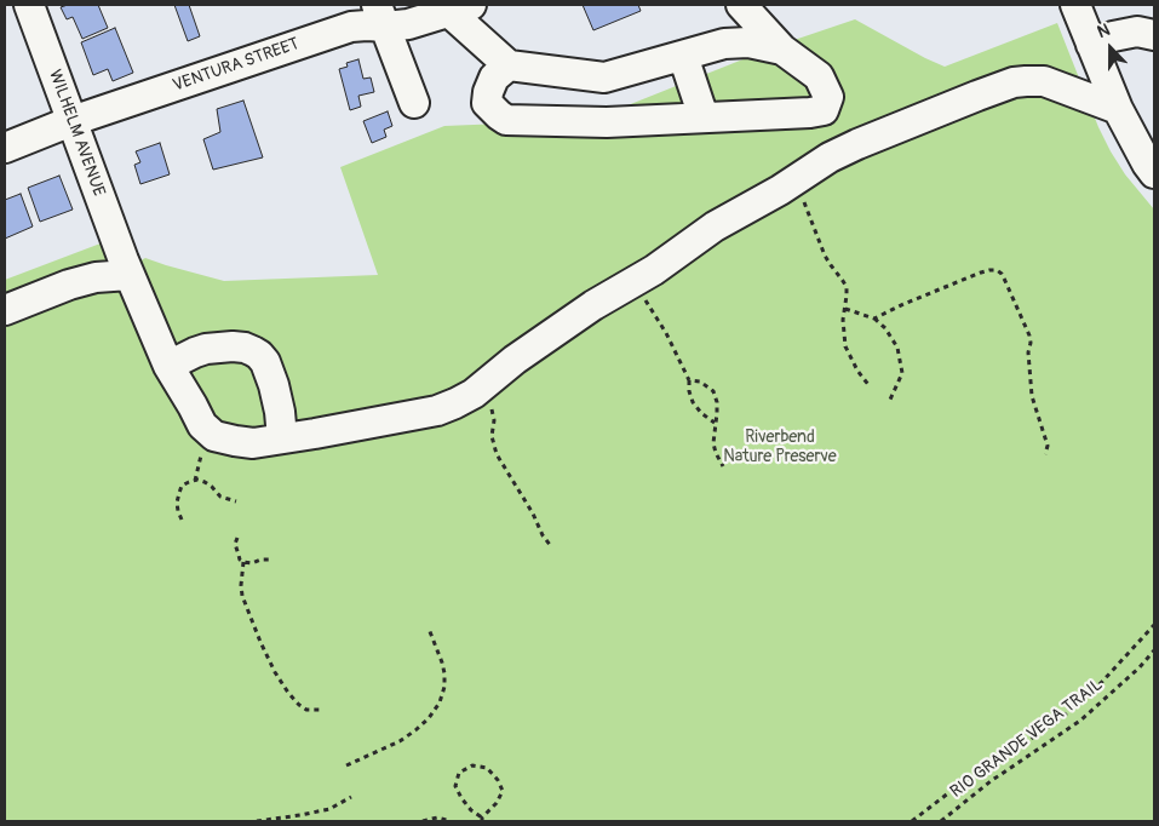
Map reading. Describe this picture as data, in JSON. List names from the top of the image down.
{
  "streets": {
    "street": ["VENTURA STREET", "WILHELM AVENUE"],
    "path": ["RIO GRANDE VEGA TRAIL"]
  },
  "crossings": [
    ["VENTURA STREET", "WILHELM AVENUE"]
  ],
  "parks": ["Riverbend Nature Preserve"],
  "north": "top"
}
